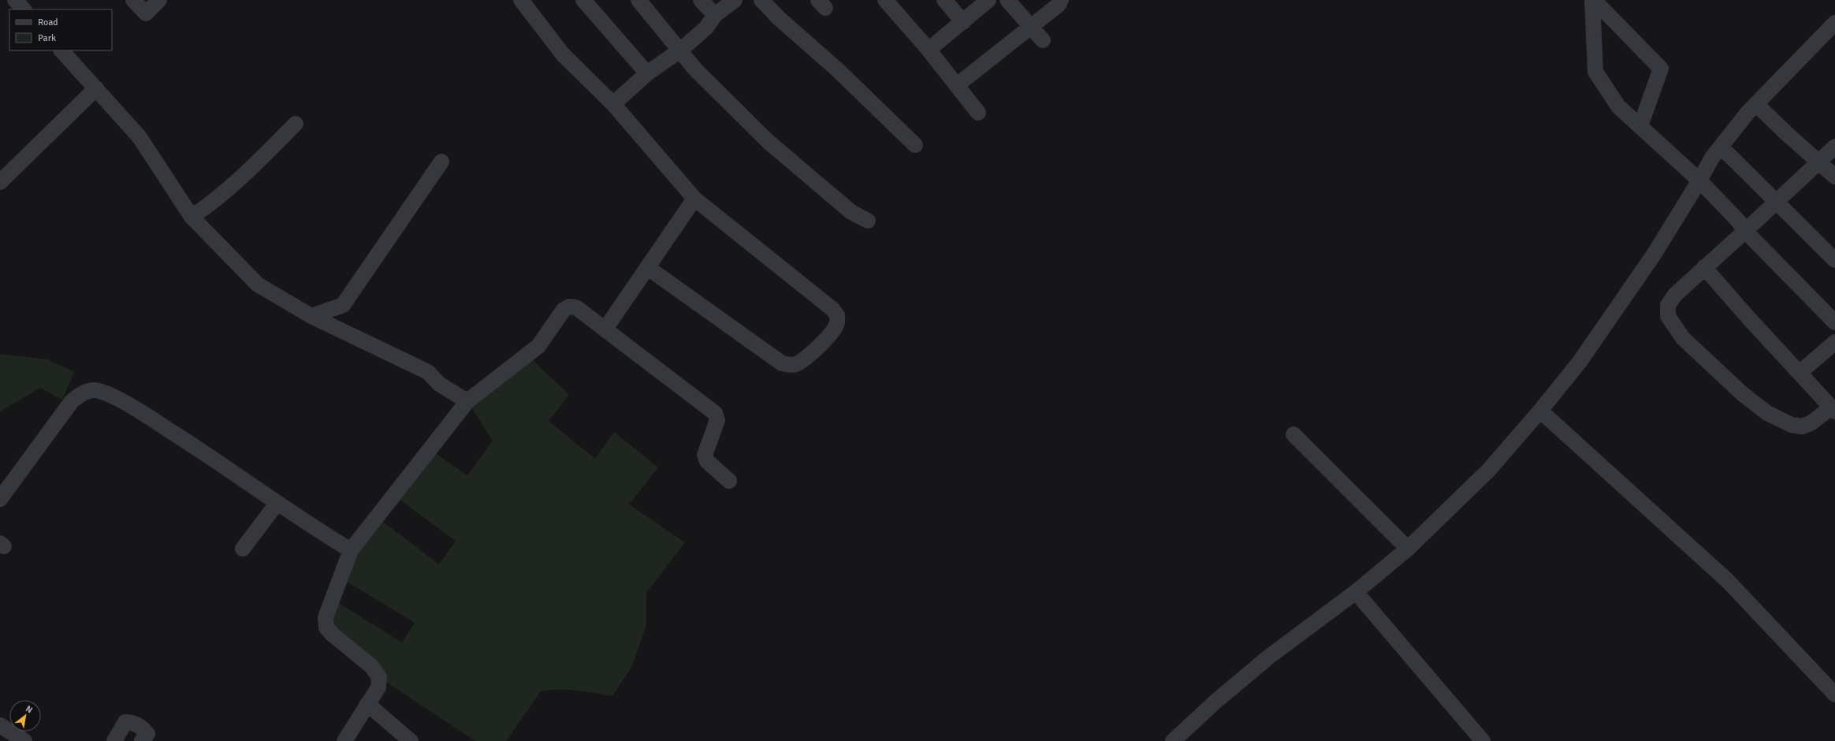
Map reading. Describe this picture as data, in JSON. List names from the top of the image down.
{
  "legend": ["Road", "Park"],
  "north": "top right"
}
